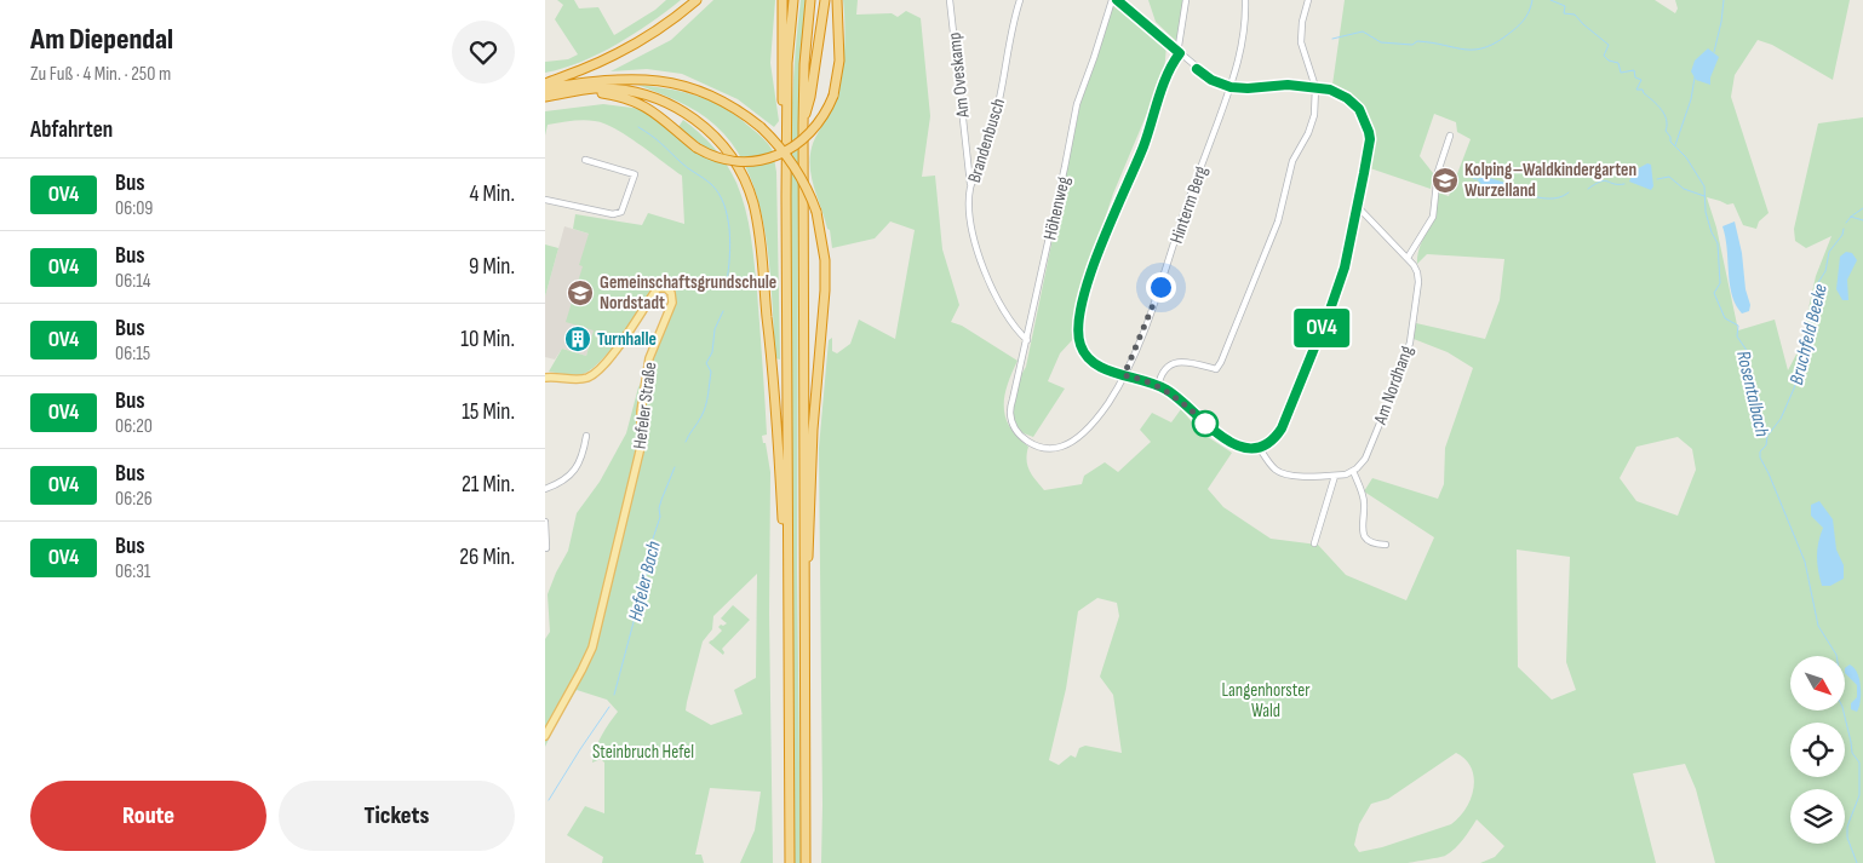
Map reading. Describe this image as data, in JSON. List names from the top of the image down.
{
  "streets": {
    "main road": ["Hefeler Straße"],
    "street": [
      "Am Oveskamp",
      "Brandenbusch",
      "Hinterm Berg",
      "Höhenweg",
      "Am Nordhang"
    ]
  },
  "crossings": [
    ["Am Oveskamp", "Brandenbusch"],
    ["Brandenbusch", "Höhenweg"],
    ["Hinterm Berg", "Höhenweg"]
  ],
  "water": ["Bruchfeld Beeke", "Rosentalbach", "Hefeler Bach"],
  "parks": ["Langenhorster Wald", "Steinbruch Hefel"],
  "places": {
    "school or university": ["Kolping–Waldkindergarten Wurzelland", "Gemeinschaftsgrundschule Nordstadt"],
    "building": ["Turnhalle"]
  },
  "lines": ["bus line OV4"],
  "north": "bottom right",
  "page": {
    "heading": [
      ["Am Diependal", "Zu Fuß · 4 Min. · 250 m"],
      "Abfahrten"
    ],
    "on_map": "OV4",
    "list": [
      {
        "mark": "OV4",
        "name": "Bus",
        "note": "06:09",
        "value": "4 Min."
      },
      {
        "mark": "OV4",
        "name": "Bus",
        "note": "06:14",
        "value": "9 Min."
      },
      {
        "mark": "OV4",
        "name": "Bus",
        "note": "06:15",
        "value": "10 Min."
      },
      {
        "mark": "OV4",
        "name": "Bus",
        "note": "06:20",
        "value": "15 Min."
      },
      {
        "mark": "OV4",
        "name": "Bus",
        "note": "06:26",
        "value": "21 Min."
      },
      {
        "mark": "OV4",
        "name": "Bus",
        "note": "06:31",
        "value": "26 Min."
      }
    ],
    "buttons": ["Route", "Tickets"]
  }
}
